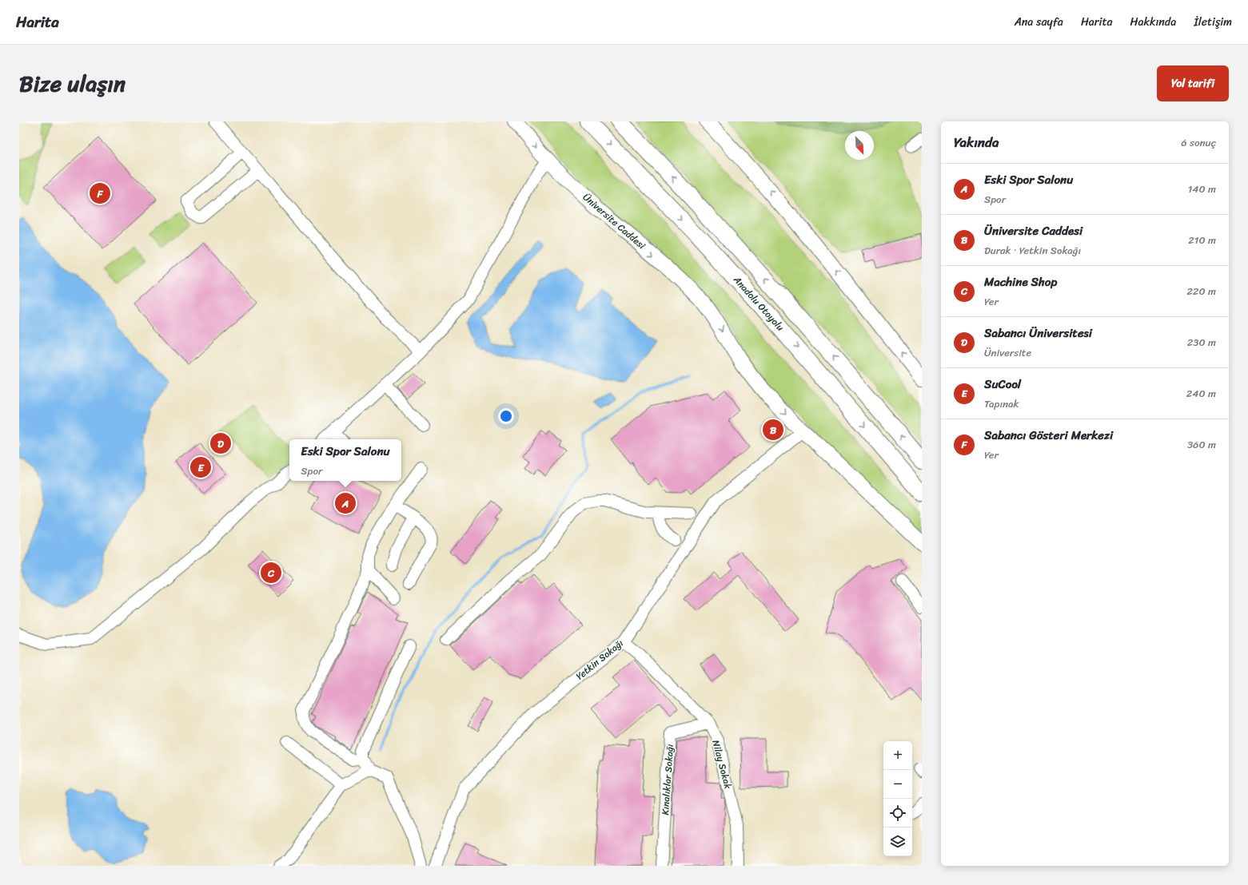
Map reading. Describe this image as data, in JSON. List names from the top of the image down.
{
  "streets": {
    "highway": ["Anadolu Otoyolu"],
    "main road": ["Üniversite Caddesi"],
    "street": ["Yetkin Sokağı", "Nilay Sokak", "Kınalıklar Sokağı"]
  },
  "crossings": [
    ["Üniversite Caddesi", "Yetkin Sokağı"],
    ["Yetkin Sokağı", "Nilay Sokak"],
    ["Nilay Sokak", "Kınalıklar Sokağı"]
  ],
  "north": "bottom right",
  "page": {
    "header": "Harita",
    "nav": [
      "Ana sayfa",
      "Harita",
      "Hakkında",
      "İletişim"
    ],
    "title": "Bize ulaşın",
    "buttons": "Yol tarifi",
    "heading": ["Yakında", "6 sonuç"],
    "list": [
      {
        "mark": "A",
        "name": "Eski Spor Salonu",
        "note": "Spor",
        "value": "140 m"
      },
      {
        "mark": "B",
        "name": "Üniversite Caddesi",
        "note": "Durak · Yetkin Sokağı",
        "value": "210 m"
      },
      {
        "mark": "C",
        "name": "Machine Shop",
        "note": "Yer",
        "value": "220 m"
      },
      {
        "mark": "D",
        "name": "Sabancı Üniversitesi",
        "note": "Üniversite",
        "value": "230 m"
      },
      {
        "mark": "E",
        "name": "SuCool",
        "note": "Tapınak",
        "value": "240 m"
      },
      {
        "mark": "F",
        "name": "Sabancı Gösteri Merkezi",
        "note": "Yer",
        "value": "360 m"
      }
    ],
    "pins": [
      "F",
      "B",
      "D",
      "E",
      "A",
      "C"
    ],
    "popup": ["Eski Spor Salonu", "Spor"],
    "map_buttons": ["+", "−"]
  }
}
